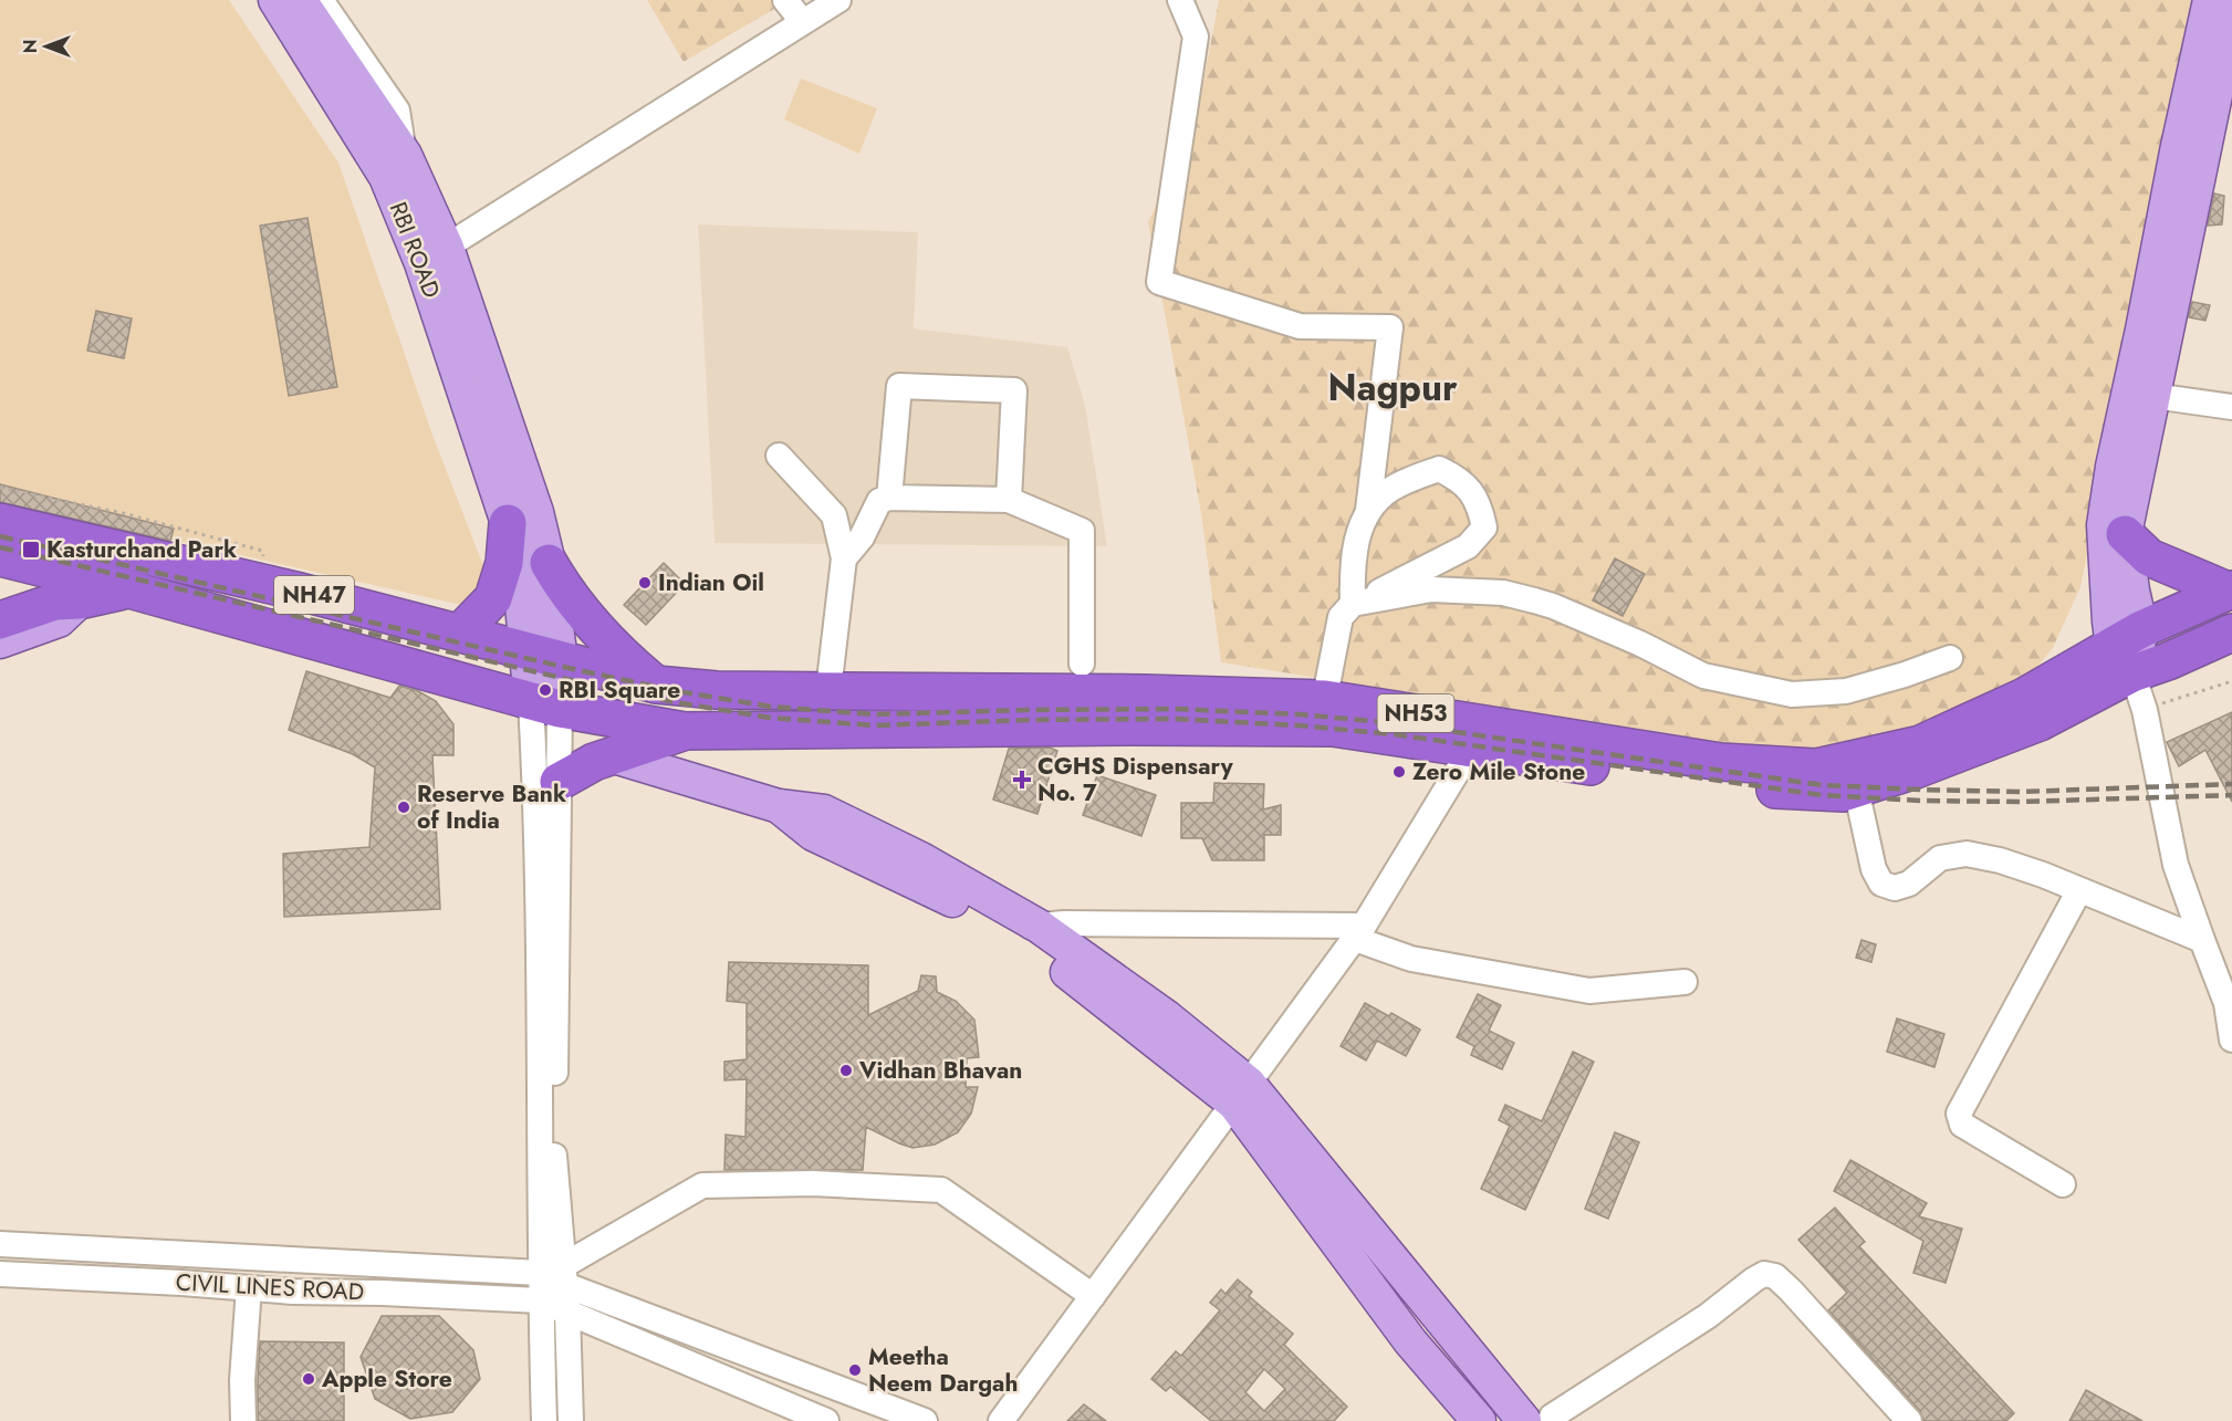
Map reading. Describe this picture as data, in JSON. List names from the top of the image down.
{
  "streets": {
    "highway": ["NH47", "NH53"],
    "main road": ["RBI ROAD"],
    "street": ["CIVIL LINES ROAD"]
  },
  "crossings": [
    ["RBI ROAD", "NH47"],
    ["RBI ROAD", "NH53"],
    ["NH47", "NH53"]
  ],
  "districts": ["Nagpur"],
  "places": {
    "transit": ["Kasturchand Park"],
    "other": [
      "Indian Oil",
      "RBI Square",
      "Zero Mile Stone",
      "Reserve Bank of India",
      "Vidhan Bhavan",
      "Meetha Neem Dargah",
      "Apple Store"
    ],
    "health": ["CGHS Dispensary No. 7"]
  },
  "north": "left"
}
